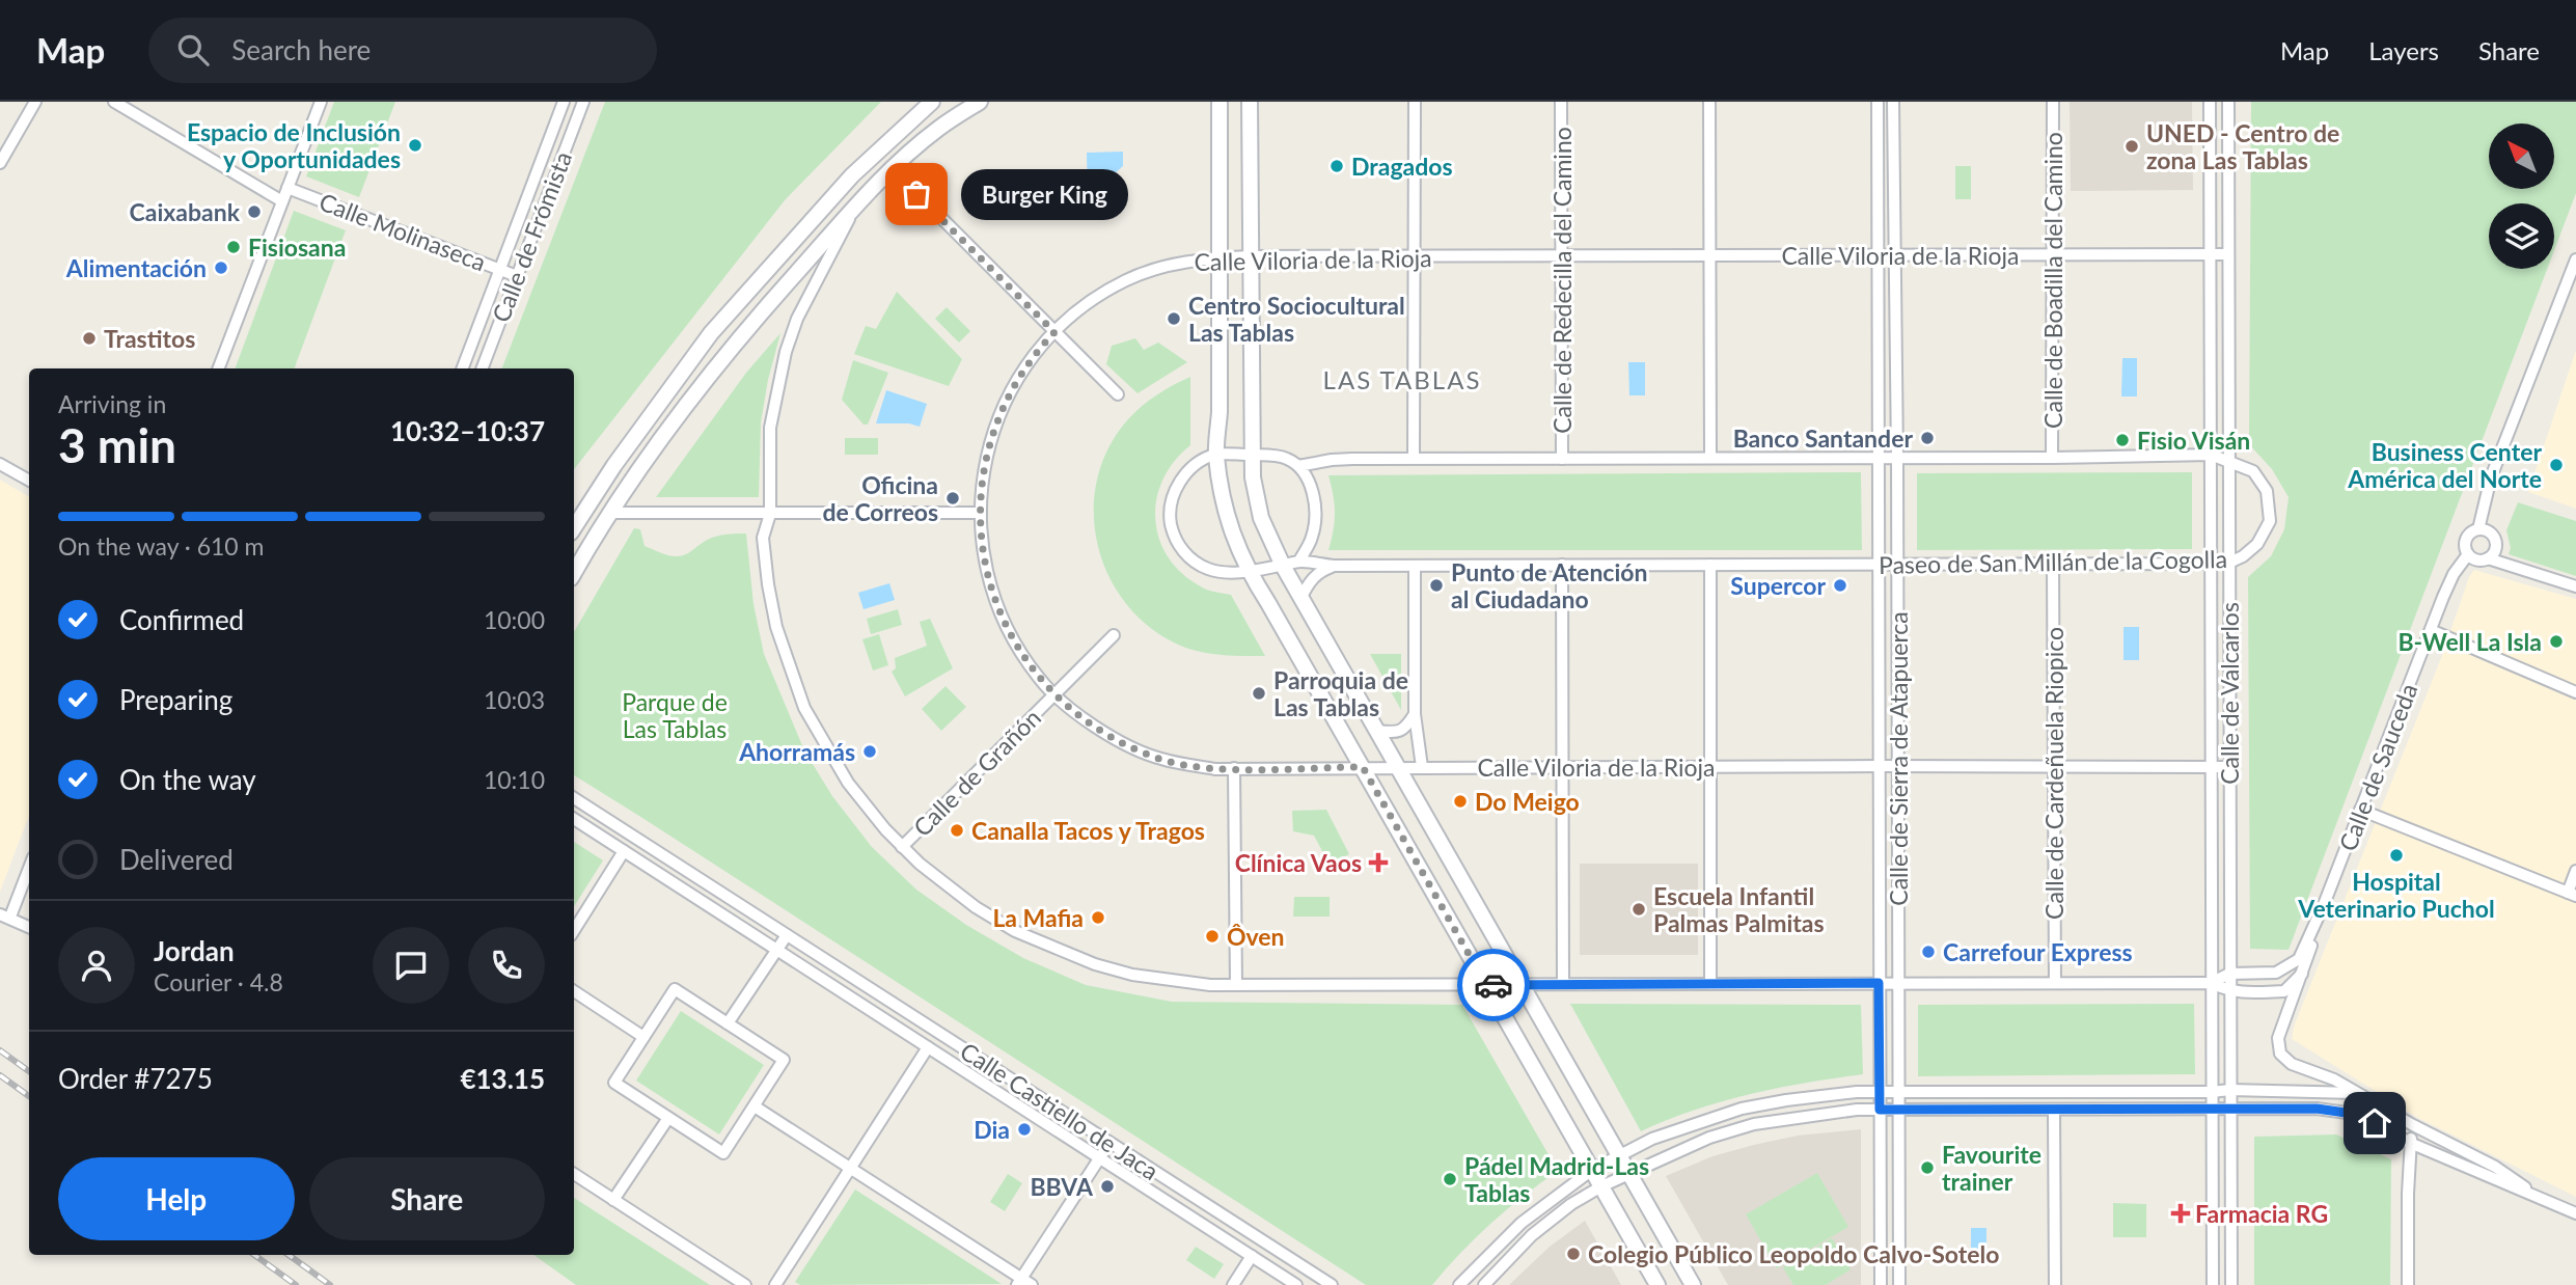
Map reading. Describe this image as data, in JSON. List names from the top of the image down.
{
  "streets": {
    "street": [
      "Calle Molinaseca",
      "Calle de Frómista",
      "Calle Viloria de la Rioja",
      "Calle de Redecilla del Camino",
      "Calle de Boadilla del Camino",
      "Paseo de San Millán de la Cogolla",
      "Calle de Valcarlos",
      "Calle de Sierra de Atapuerca",
      "Calle de Sauceda",
      "Calle de Grañón",
      "Calle de Cardeñuela Riopico",
      "Calle Castiello de Jaca"
    ]
  },
  "crossings": [
    ["Calle Molinaseca", "Calle de Frómista"],
    ["Calle Viloria de la Rioja", "Calle de Redecilla del Camino"],
    ["Calle Viloria de la Rioja", "Calle de Boadilla del Camino"],
    ["Calle Viloria de la Rioja", "Calle de Valcarlos"],
    ["Calle Viloria de la Rioja", "Calle de Sierra de Atapuerca"],
    ["Calle Viloria de la Rioja", "Calle de Grañón"],
    ["Calle Viloria de la Rioja", "Calle de Cardeñuela Riopico"],
    ["Calle de Redecilla del Camino", "Paseo de San Millán de la Cogolla"],
    ["Calle de Boadilla del Camino", "Paseo de San Millán de la Cogolla"],
    ["Paseo de San Millán de la Cogolla", "Calle de Valcarlos"],
    ["Paseo de San Millán de la Cogolla", "Calle de Sierra de Atapuerca"],
    ["Paseo de San Millán de la Cogolla", "Calle de Cardeñuela Riopico"],
    ["Calle de Valcarlos", "Calle de Sauceda"]
  ],
  "districts": ["LAS TABLAS"],
  "parks": ["Parque de Las Tablas"],
  "places": {
    "other": [
      "Espacio de Inclusión y Oportunidades",
      "UNED - Centro de zona Las Tablas",
      "Dragados",
      "Burger King",
      "Caixabank",
      "Fisiosana",
      "Alimentación",
      "Centro Sociocultural Las Tablas",
      "Trastitos",
      "Banco Santander",
      "Fisio Visán",
      "Business Center América del Norte",
      "Oficina de Correos",
      "Punto de Atención al Ciudadano",
      "Supercor",
      "B-Well La Isla",
      "Parroquia de Las Tablas",
      "Ahorramás",
      "Do Meigo",
      "Canalla Tacos y Tragos",
      "Hospital Veterinario Puchol",
      "Escuela Infantil Palmas Palmitas",
      "La Mafia",
      "Ôven",
      "Carrefour Express",
      "Dia",
      "Favourite trainer",
      "Pádel Madrid-Las Tablas",
      "BBVA",
      "Colegio Público Leopoldo Calvo-Sotelo"
    ],
    "health": ["Clínica Vaos", "Farmacia RG"]
  },
  "north": "top left",
  "page": {
    "header": "Map",
    "search": "Search here",
    "nav": ["Map", "Layers", "Share"],
    "bubble": "Burger King",
    "heading": ["3 min", "Arriving in", "10:32–10:37"],
    "panel": [
      "Jordan",
      "Courier · 4.8",
      "Order #7275",
      "€13.15"
    ],
    "bar": "On the way · 610 m",
    "list": [
      ["Confirmed", "10:00"],
      ["Preparing", "10:03"],
      ["On the way", "10:10"],
      "Delivered"
    ],
    "buttons": ["Help", "Share"]
  }
}
